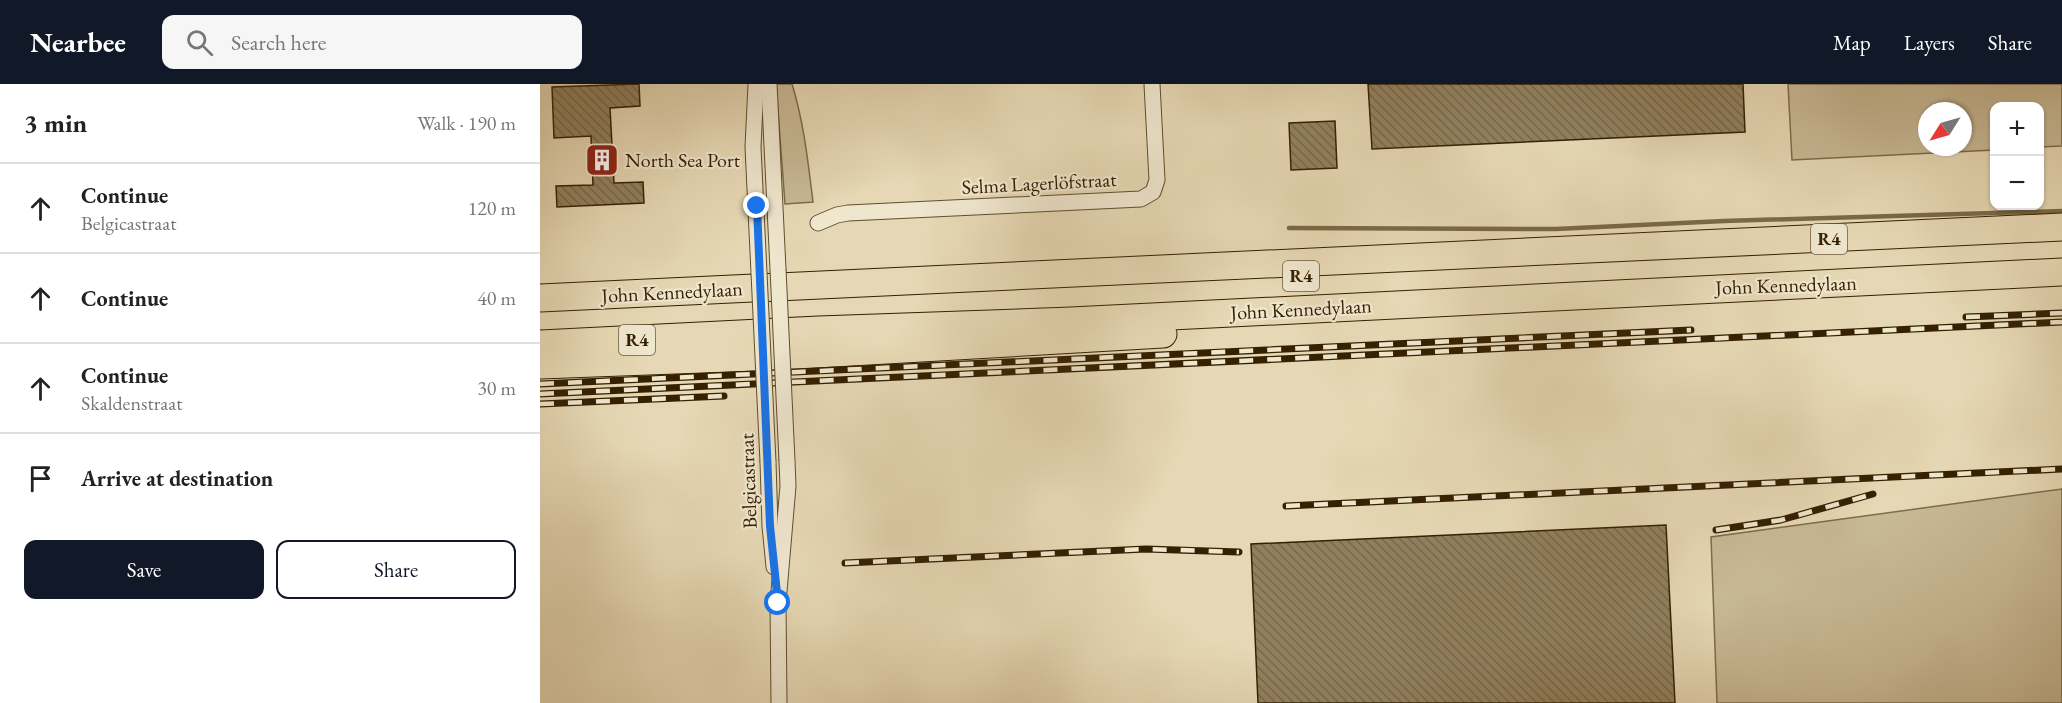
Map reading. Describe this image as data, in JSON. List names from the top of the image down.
{
  "streets": {
    "highway": ["R4", "John Kennedylaan"],
    "street": ["Selma Lagerlöfstraat", "Belgicastraat"]
  },
  "crossings": [
    ["R4", "John Kennedylaan"],
    ["R4", "Belgicastraat"]
  ],
  "places": {
    "building": ["North Sea Port"]
  },
  "north": "bottom left",
  "page": {
    "header": "Nearbee",
    "search": "Search here",
    "nav": ["Map", "Layers", "Share"],
    "heading": ["3 min", "Walk · 190 m"],
    "map_buttons": ["+", "−"],
    "list": [
      ["Continue", "Belgicastraat", "120 m"],
      ["Continue", "40 m"],
      ["Continue", "Skaldenstraat", "30 m"],
      "Arrive at destination"
    ],
    "buttons": ["Save", "Share"]
  }
}
